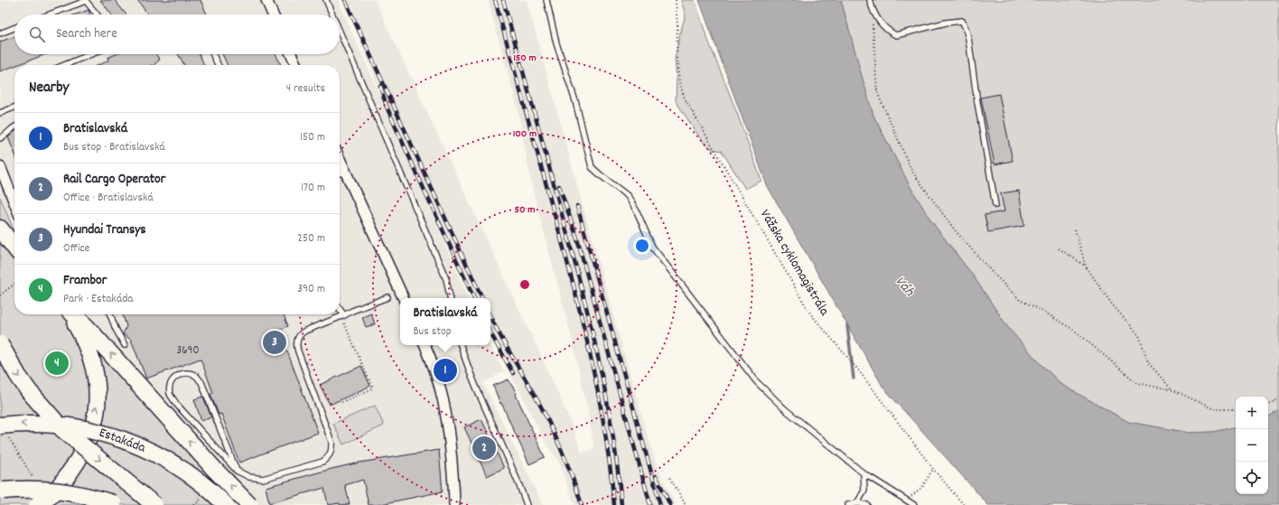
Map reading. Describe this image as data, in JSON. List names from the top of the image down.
{
  "streets": {
    "main road": ["Estakáda"],
    "path": ["Vážska cyklomagistrála"]
  },
  "water": ["Váh"],
  "house_numbers": ["3690"],
  "page": {
    "search": "Search here",
    "heading": ["Nearby", "4 results"],
    "list": [
      {
        "mark": "1",
        "name": "Bratislavská",
        "note": "Bus stop · Bratislavská",
        "value": "150 m"
      },
      {
        "mark": "2",
        "name": "Rail Cargo Operator",
        "note": "Office · Bratislavská",
        "value": "170 m"
      },
      {
        "mark": "3",
        "name": "Hyundai Transys",
        "note": "Office",
        "value": "250 m"
      },
      {
        "mark": "4",
        "name": "Frambor",
        "note": "Park · Estakáda",
        "value": "390 m"
      }
    ],
    "popup": ["Bratislavská", "Bus stop"],
    "pins": [
      "3",
      "4",
      "1",
      "2"
    ],
    "map_buttons": ["+", "−"]
  },
  "rings": ["150 m", "100 m", "50 m"]
}
